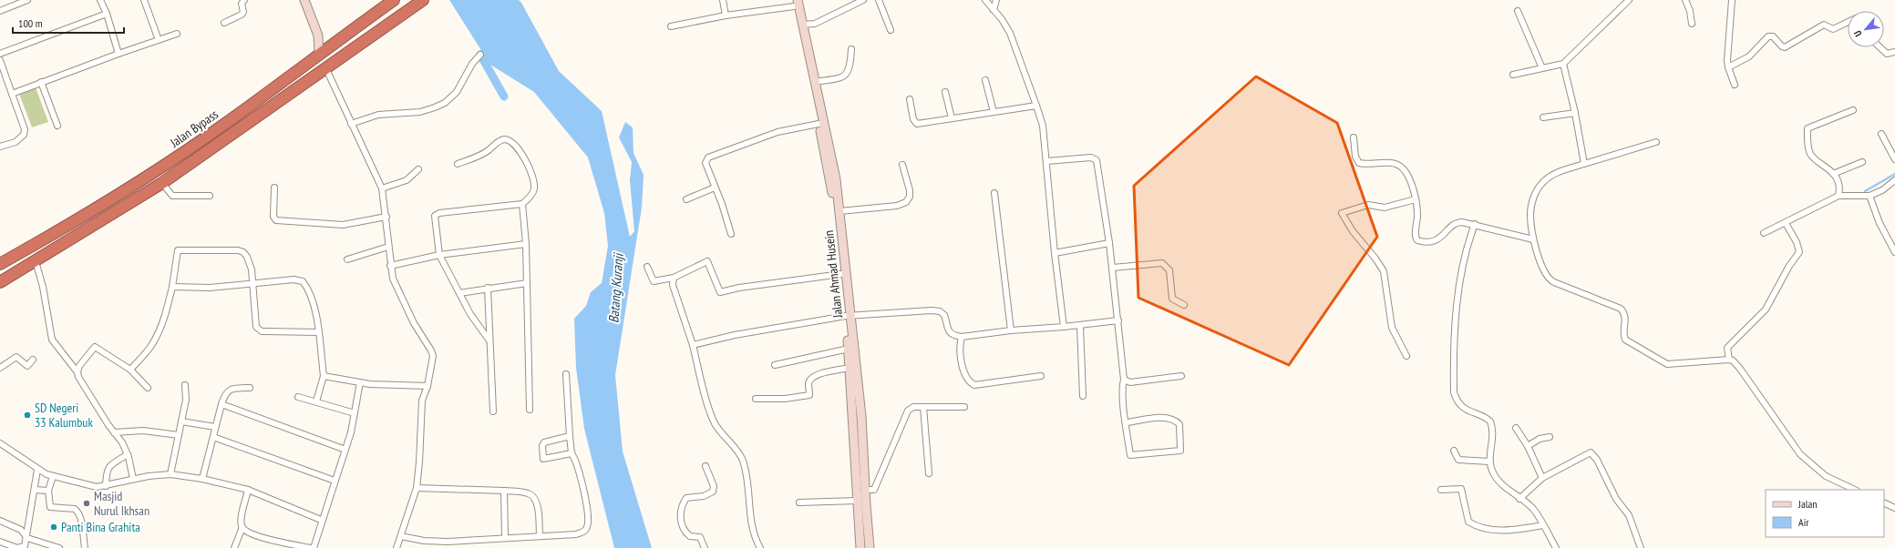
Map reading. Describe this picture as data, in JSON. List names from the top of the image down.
{
  "streets": {
    "highway": ["Jalan Bypass"],
    "main road": ["Jalan Ahmad Husein"]
  },
  "water": ["Batang Kuranji"],
  "places": ["SD Negeri 33 Kalumbuk", "Masjid Nurul Ikhsan", "Panti Bina Grahita"],
  "legend": ["Jalan", "Air"],
  "scale_bar": "100 m",
  "north": "bottom left"
}
